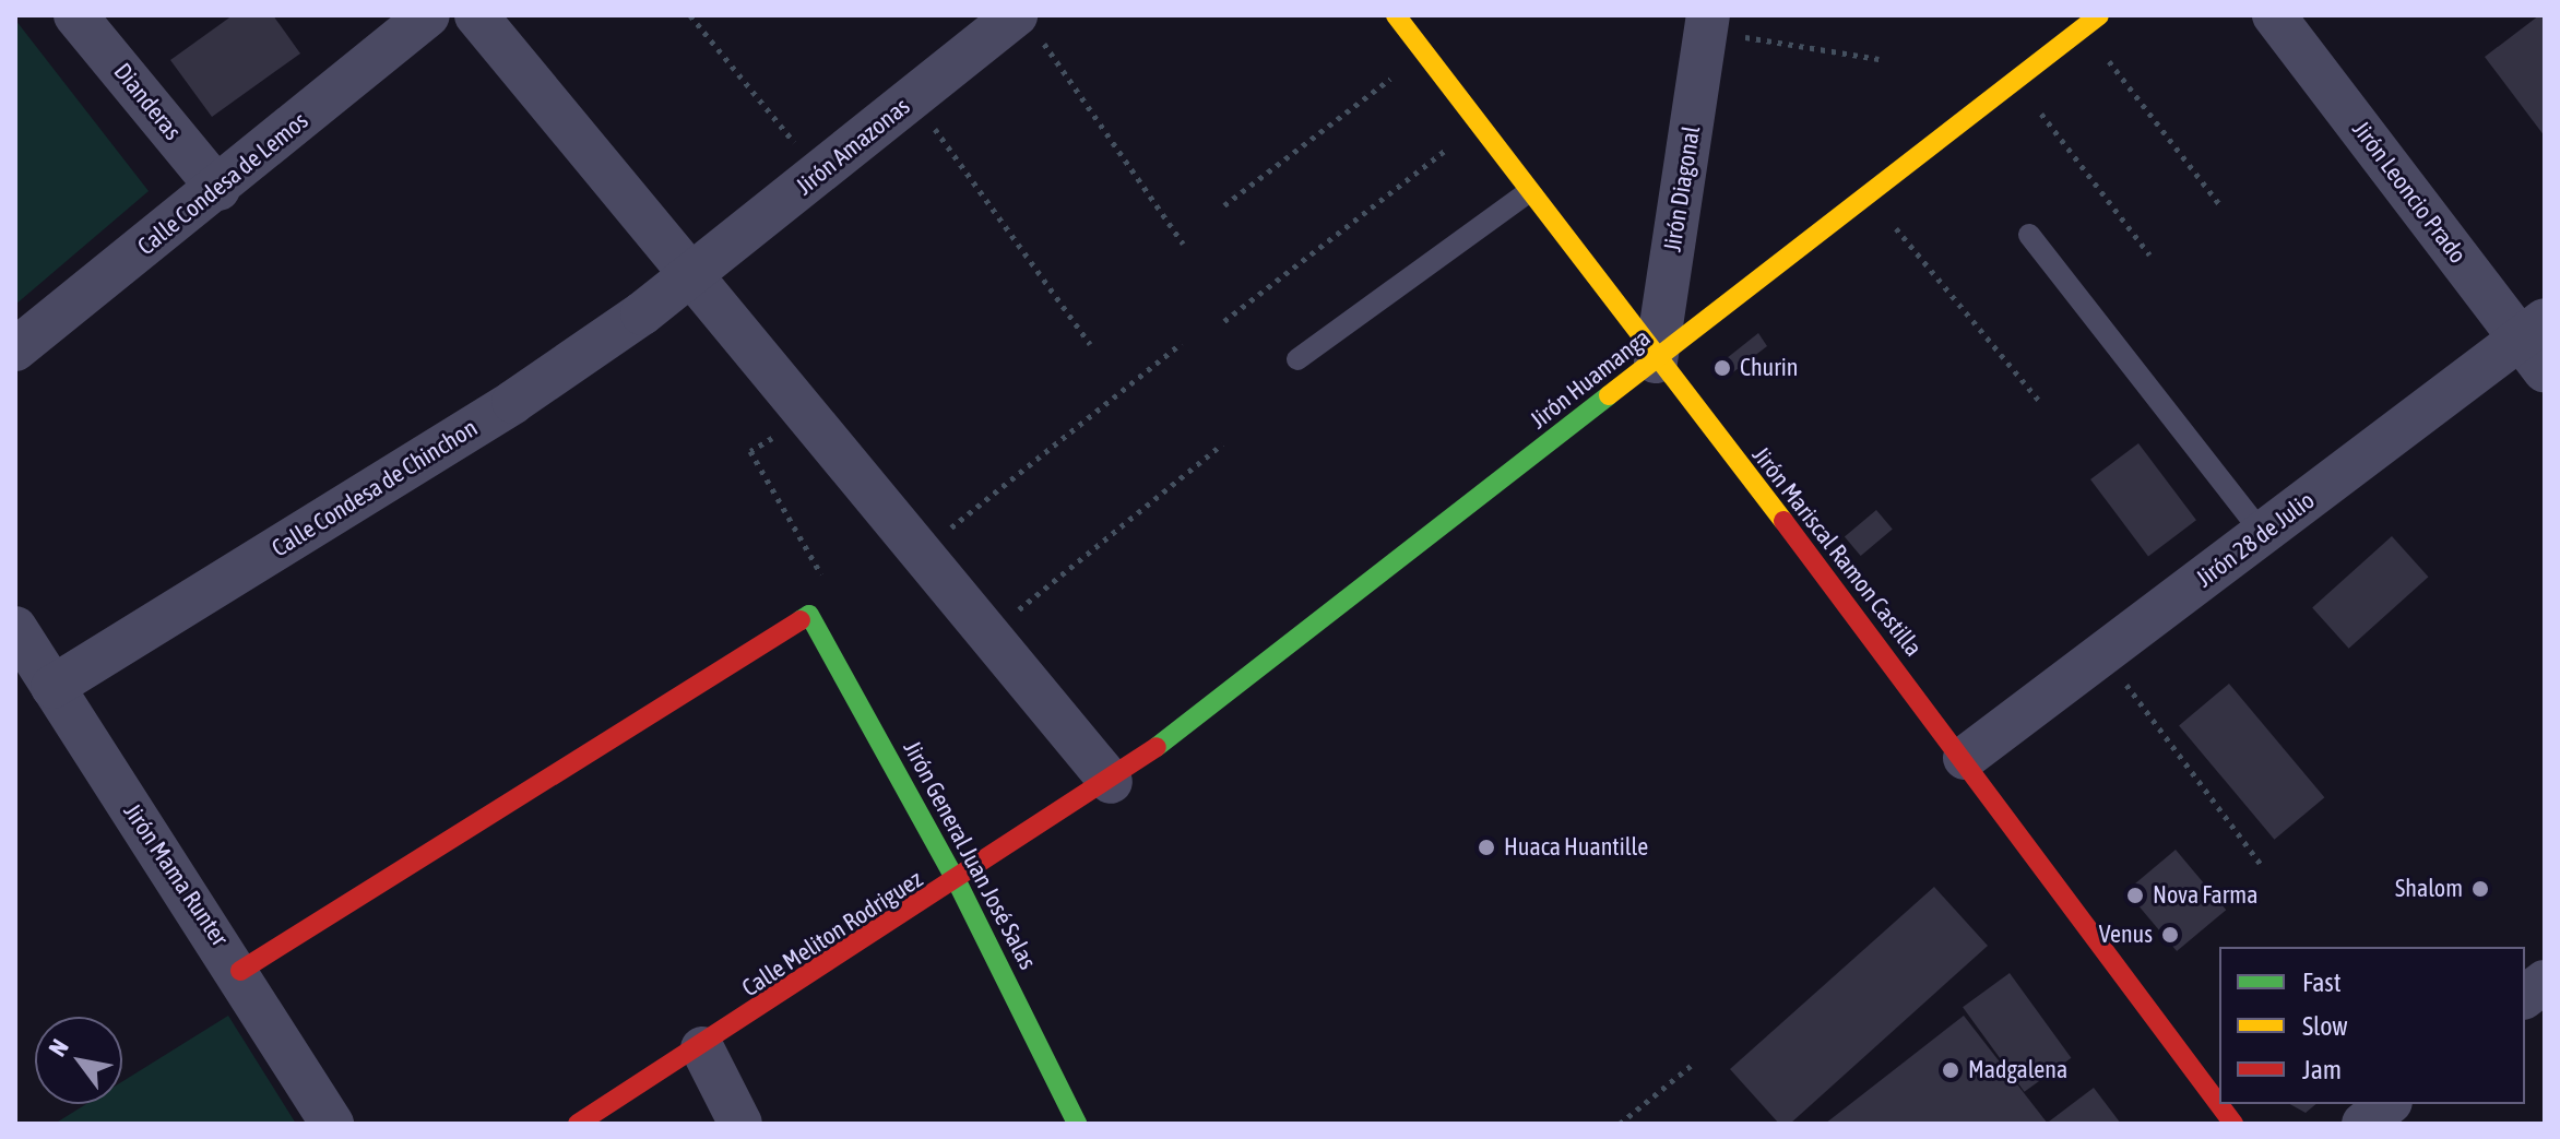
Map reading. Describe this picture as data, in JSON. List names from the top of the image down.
{
  "streets": {
    "street": [
      "Dianderas",
      "Jirón Amazonas",
      "Calle Condesa de Lemos",
      "Jirón Diagonal",
      "Jirón Leoncio Prado",
      "Jirón Huamanga",
      "Calle Condesa de Chinchon",
      "Jirón 28 de Julio",
      "Jirón Mariscal Ramon Castilla",
      "Jirón General Juan José Salas",
      "Jirón Mama Runter",
      "Calle Meliton Rodriguez"
    ]
  },
  "crossings": [
    ["Dianderas", "Calle Condesa de Lemos"],
    ["Jirón Amazonas", "Calle Condesa de Chinchon"],
    ["Jirón Diagonal", "Jirón Huamanga"],
    ["Jirón Diagonal", "Jirón Mariscal Ramon Castilla"],
    ["Jirón Leoncio Prado", "Jirón 28 de Julio"],
    ["Jirón Huamanga", "Jirón Mariscal Ramon Castilla"],
    ["Jirón Huamanga", "Calle Meliton Rodriguez"],
    ["Calle Condesa de Chinchon", "Jirón Mama Runter"],
    ["Jirón 28 de Julio", "Jirón Mariscal Ramon Castilla"],
    ["Jirón General Juan José Salas", "Calle Meliton Rodriguez"]
  ],
  "places": [
    "Churin",
    "Huaca Huantille",
    "Shalom",
    "Nova Farma",
    "Venus",
    "Madgalena"
  ],
  "legend": ["Fast", "Slow", "Jam"],
  "north": "top left"
}
